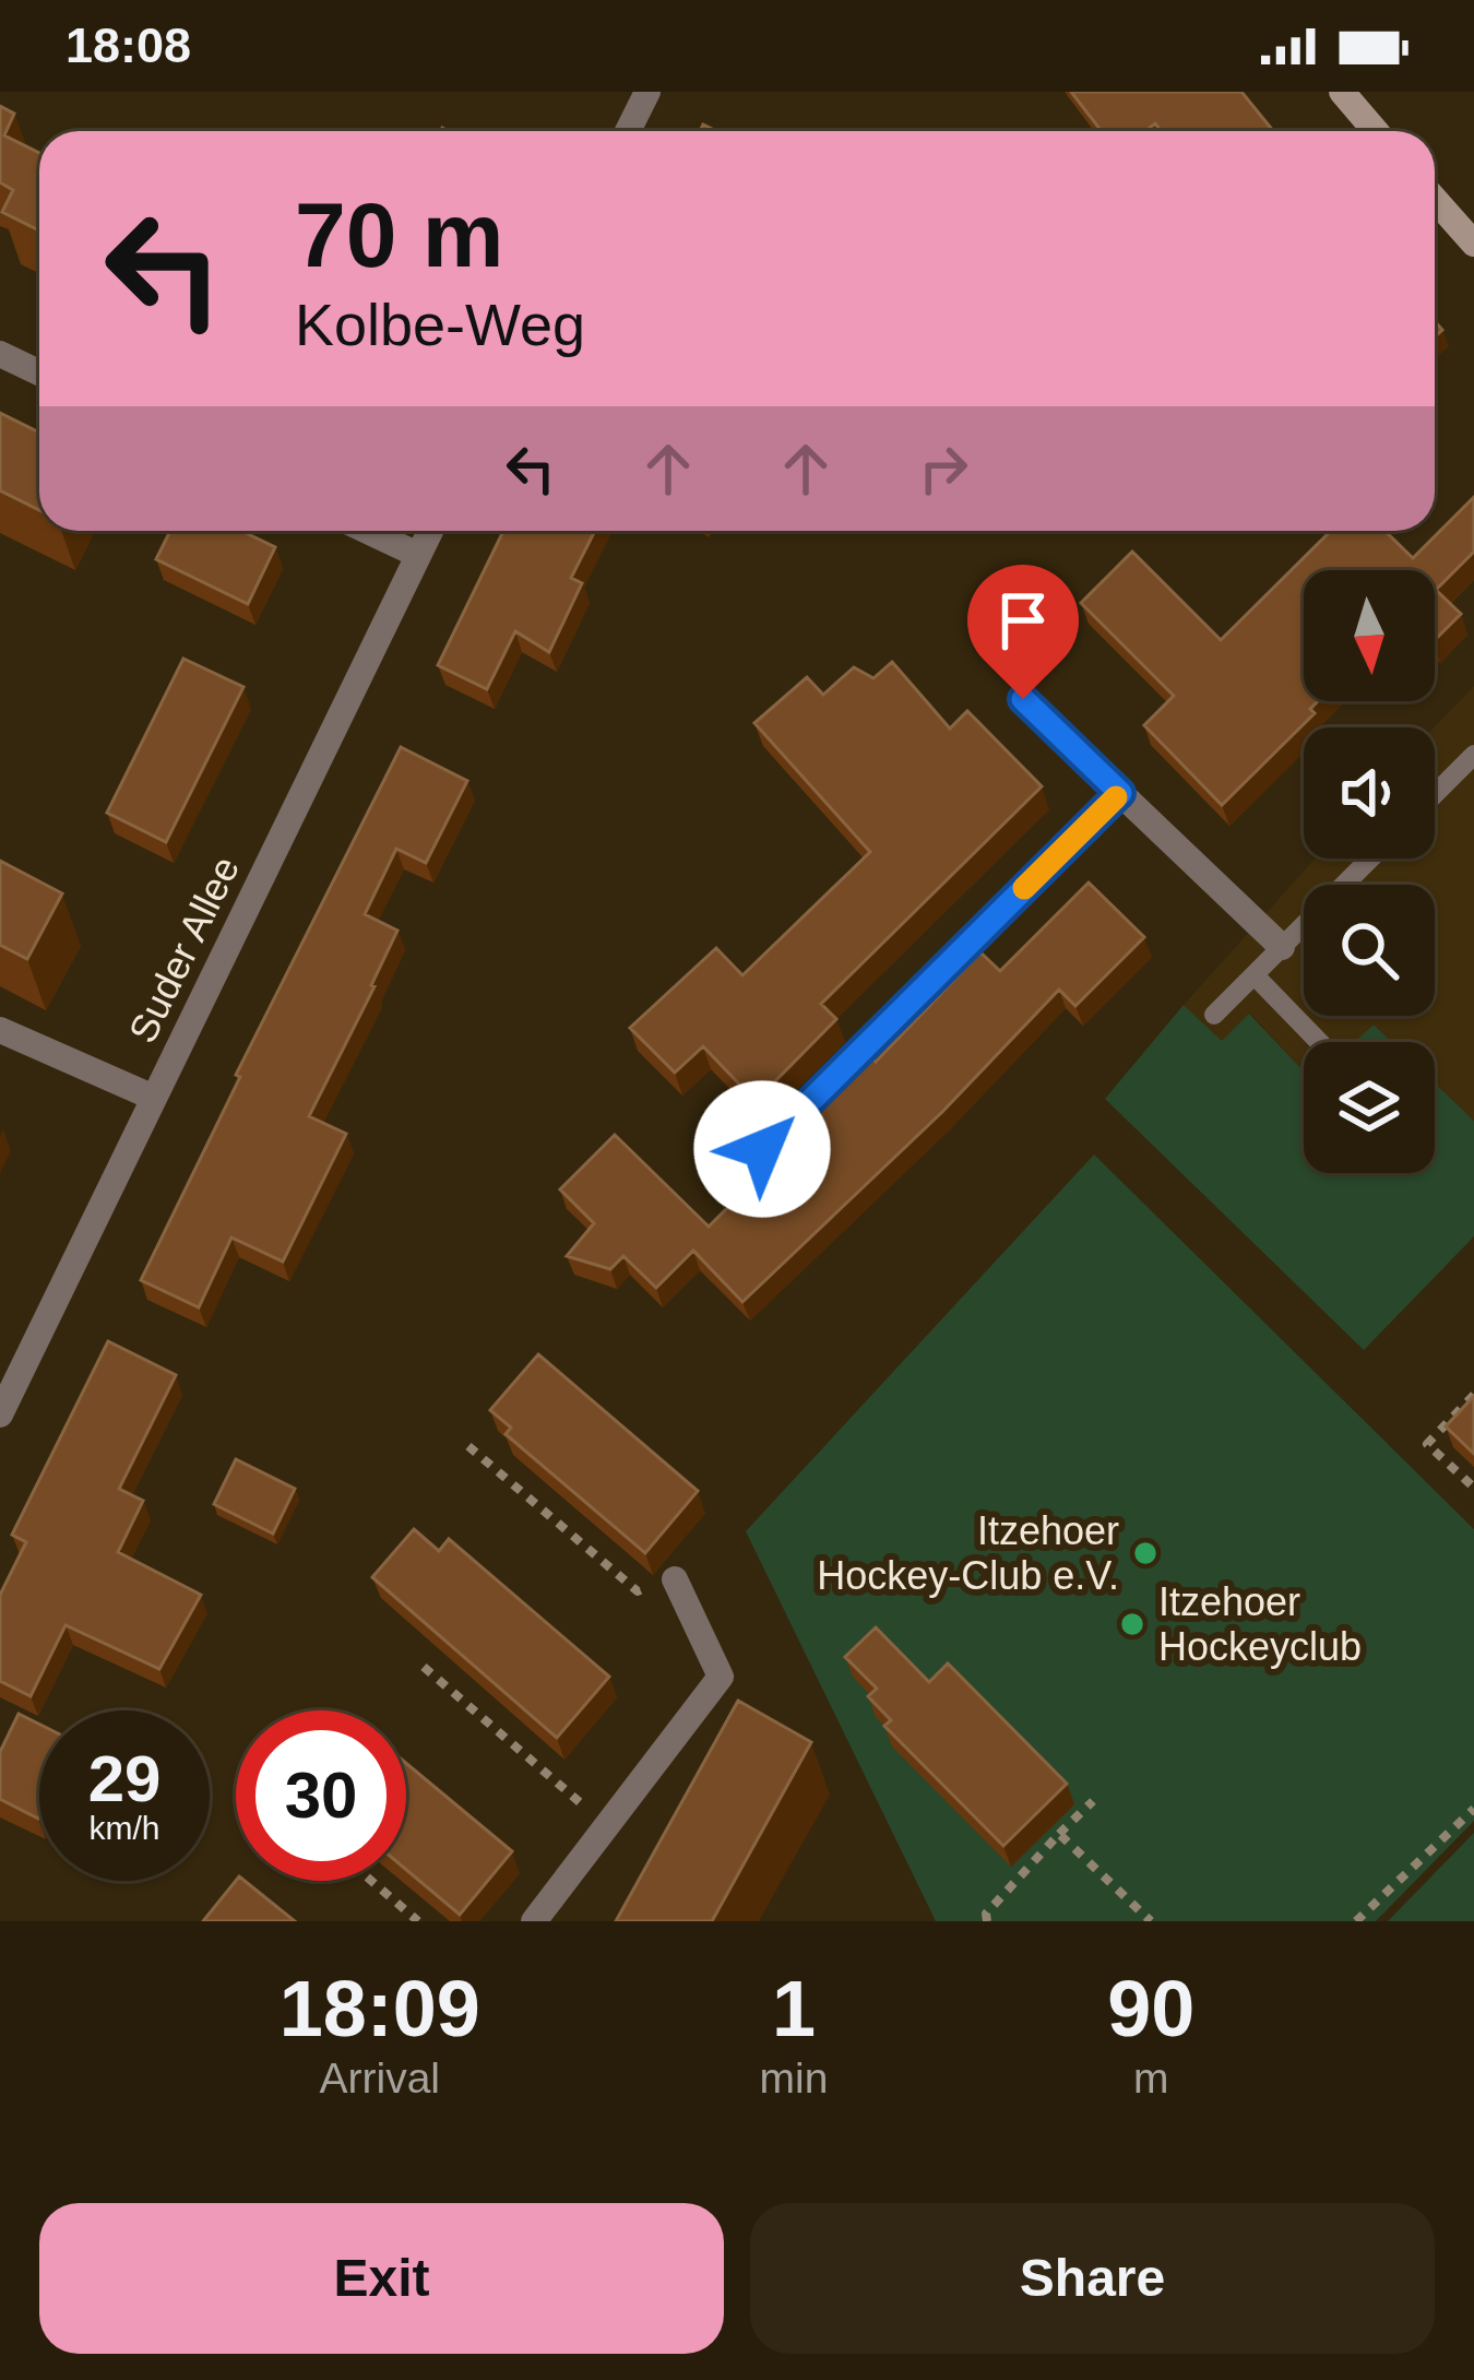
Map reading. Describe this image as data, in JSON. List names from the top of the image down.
{
  "streets": {
    "street": ["Suder Allee"]
  },
  "places": ["Itzehoer Hockey-Club e.V.", "Itzehoer Hockeyclub"],
  "north": "bottom",
  "page": {
    "status": "18:08",
    "turn": ["70 m", "Kolbe-Weg"],
    "speed": "29 km/h",
    "limit": "30",
    "eta": [
      "18:09",
      "Arrival",
      "1",
      "min",
      "90",
      "m"
    ],
    "buttons": ["Exit", "Share"]
  }
}
